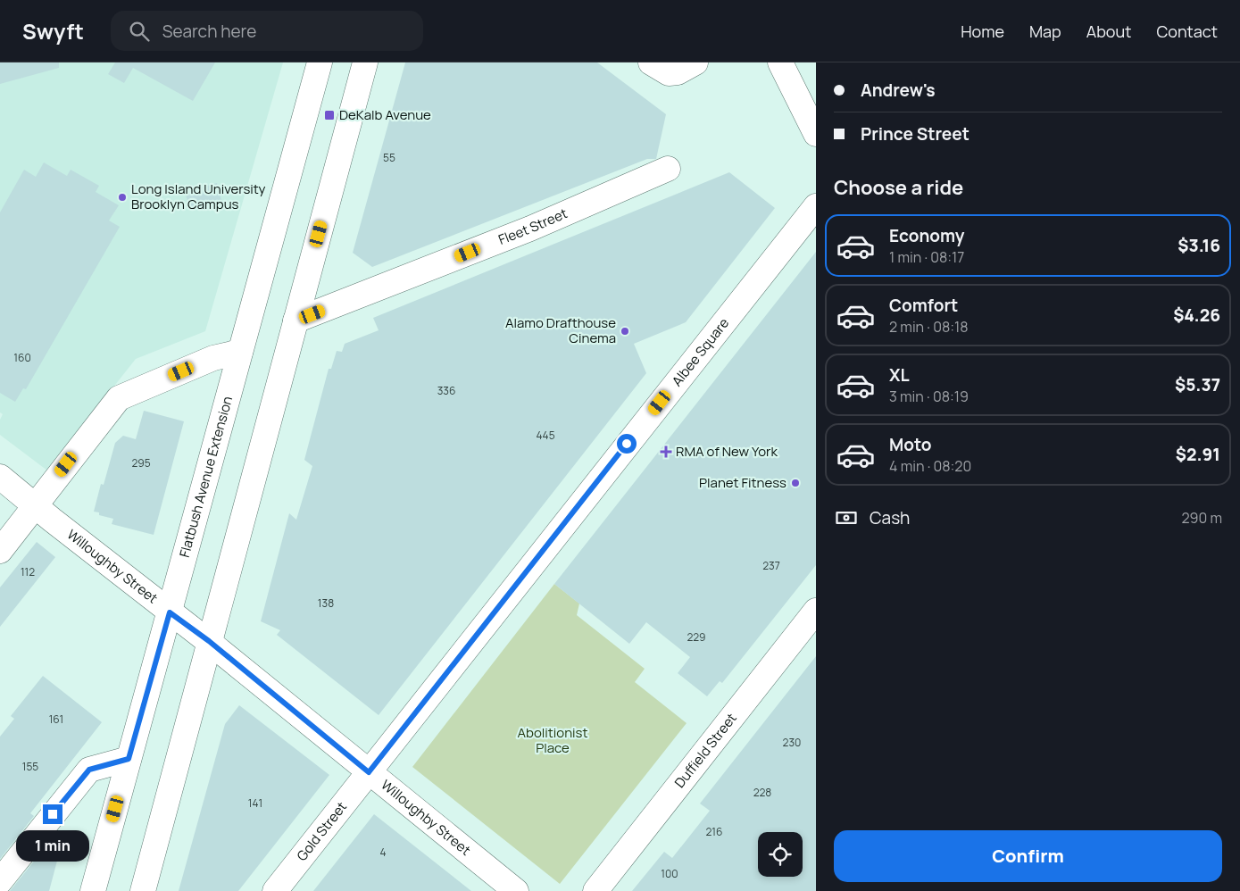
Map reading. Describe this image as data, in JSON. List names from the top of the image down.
{
  "streets": {
    "street": [
      "Fleet Street",
      "Albee Square",
      "Flatbush Avenue Extension",
      "Willoughby Street",
      "Duffield Street",
      "Gold Street"
    ]
  },
  "crossings": [
    ["Albee Square", "Willoughby Street"],
    ["Albee Square", "Gold Street"],
    ["Flatbush Avenue Extension", "Willoughby Street"],
    ["Willoughby Street", "Gold Street"]
  ],
  "parks": ["Abolitionist Place"],
  "places": {
    "transit": ["DeKalb Avenue"],
    "other": ["Long Island University Brooklyn Campus", "Alamo Drafthouse Cinema", "Planet Fitness"],
    "health": ["RMA of New York"]
  },
  "house_numbers": [
    "55",
    "160",
    "336",
    "445",
    "295",
    "237",
    "112",
    "138",
    "229",
    "161",
    "230",
    "155",
    "228",
    "141",
    "216",
    "4",
    "100"
  ],
  "page": {
    "header": "Swyft",
    "search": "Search here",
    "nav": [
      "Home",
      "Map",
      "About",
      "Contact"
    ],
    "banner": ["Andrew's", "Prince Street"],
    "heading": "Choose a ride",
    "list": [
      {
        "name": "Economy",
        "note": "1 min · 08:17",
        "value": "$3.16"
      },
      {
        "name": "Comfort",
        "note": "2 min · 08:18",
        "value": "$4.26"
      },
      {
        "name": "XL",
        "note": "3 min · 08:19",
        "value": "$5.37"
      },
      {
        "name": "Moto",
        "note": "4 min · 08:20",
        "value": "$2.91"
      }
    ],
    "pay": ["Cash", "290 m"],
    "buttons": "Confirm",
    "bubble": "1 min"
  }
}
